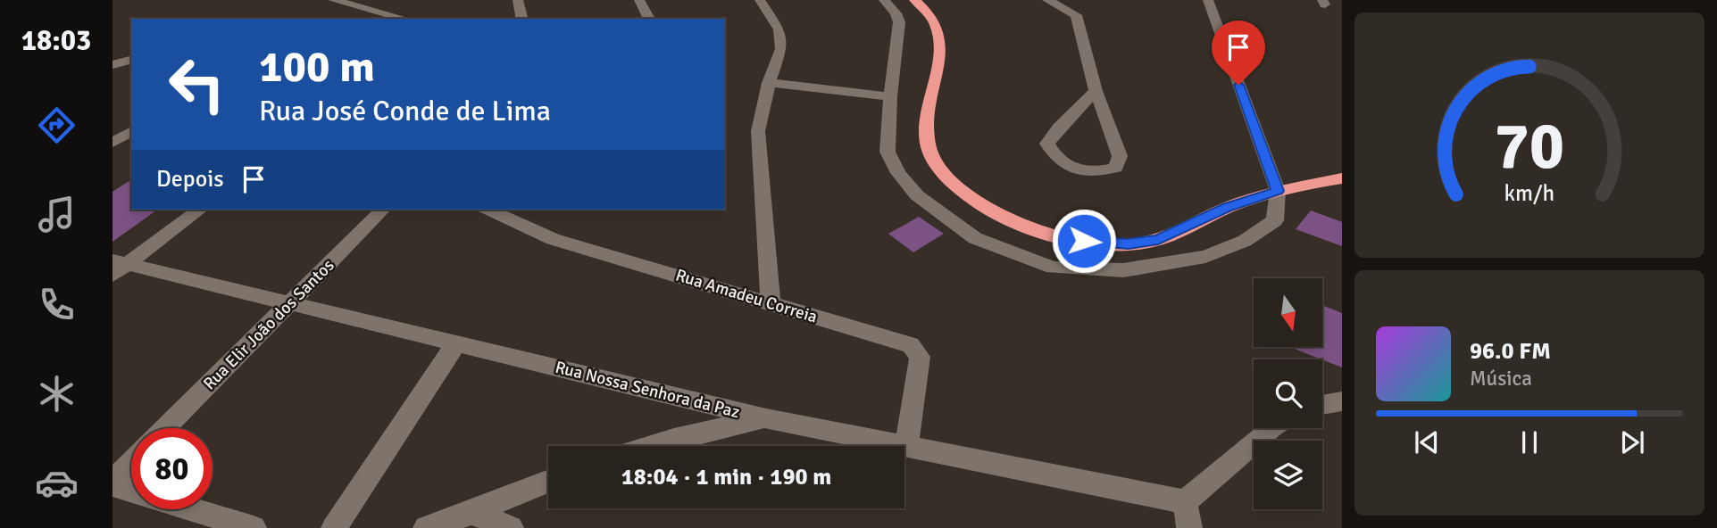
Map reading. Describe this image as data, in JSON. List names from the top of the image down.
{
  "streets": {
    "street": ["Rua Amadeu Correia", "Rua Elir João dos Santos", "Rua Nossa Senhora da Paz"]
  },
  "crossings": [
    ["Rua Amadeu Correia", "Rua Nossa Senhora da Paz"],
    ["Rua Elir João dos Santos", "Rua Nossa Senhora da Paz"]
  ],
  "north": "bottom",
  "page": {
    "tabs": "18:03",
    "turn": ["100 m", "Rua José Conde de Lima"],
    "then": "Depois",
    "song": ["96.0 FM", "Música"],
    "limit": "80",
    "trip": "18:04 · 1 min · 190 m",
    "gauge": ["70", "km/h"]
  }
}
